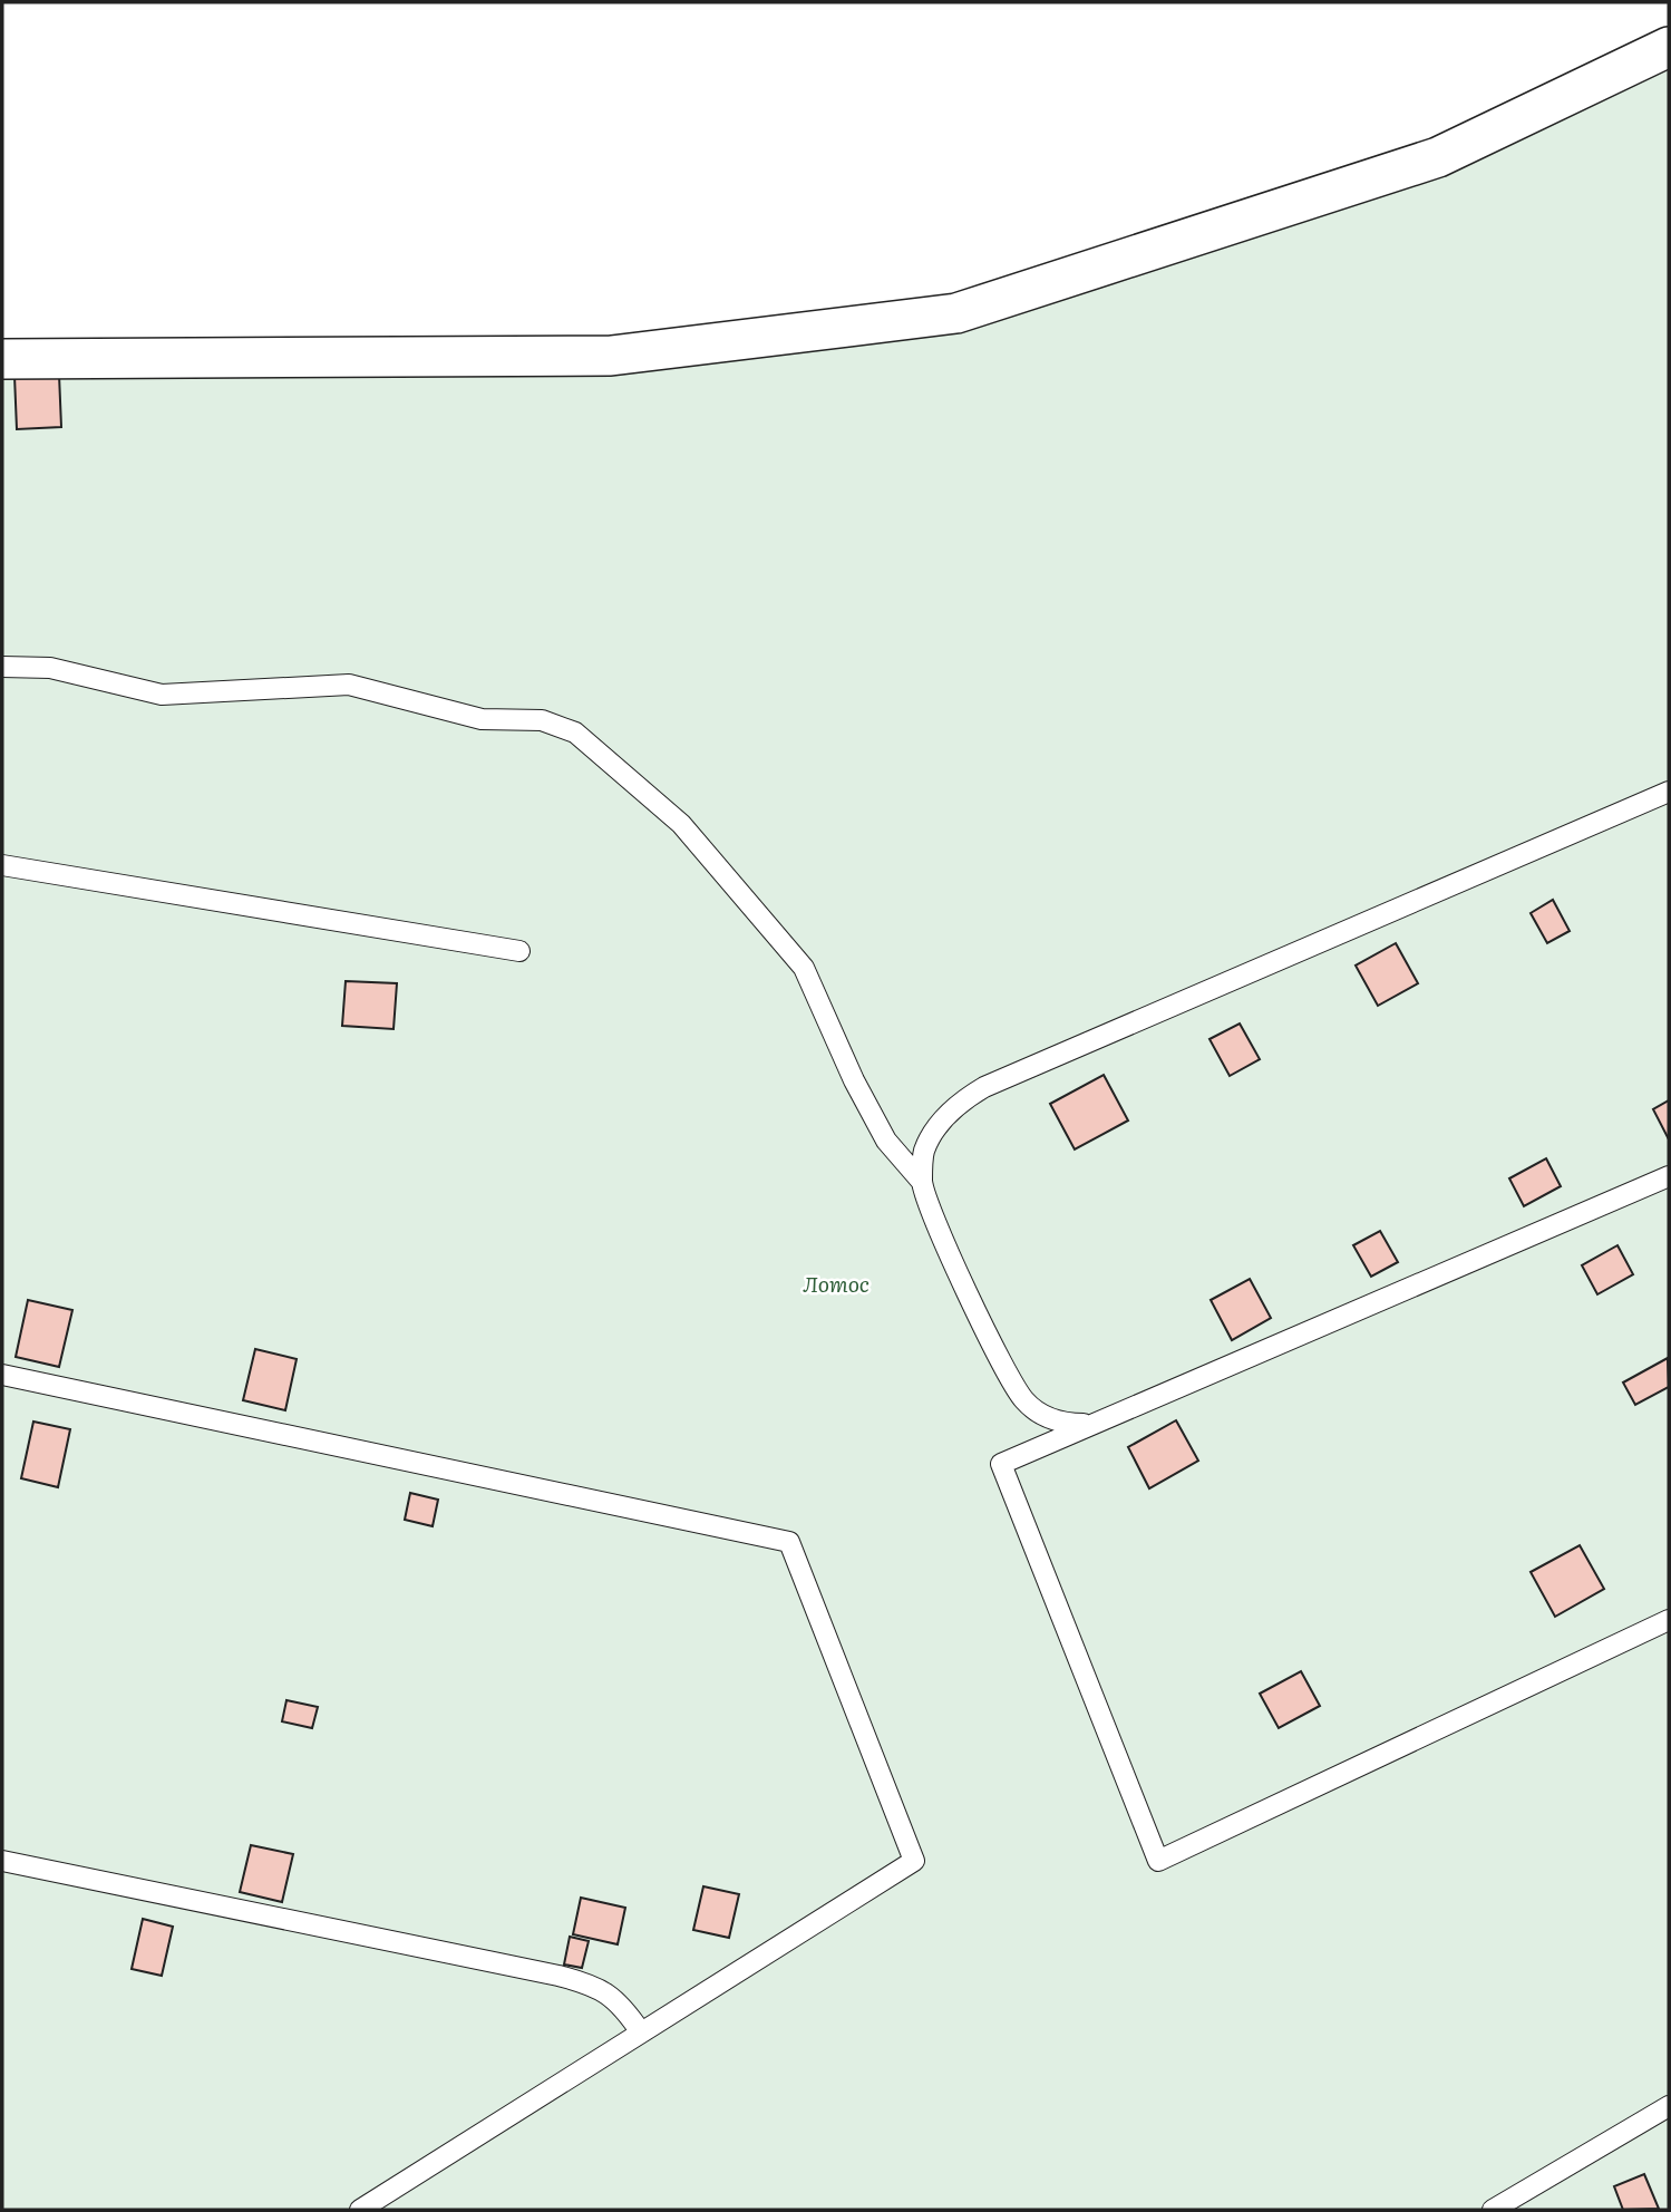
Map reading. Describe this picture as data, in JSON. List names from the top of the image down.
{
  "parks": ["Лотос"]
}
